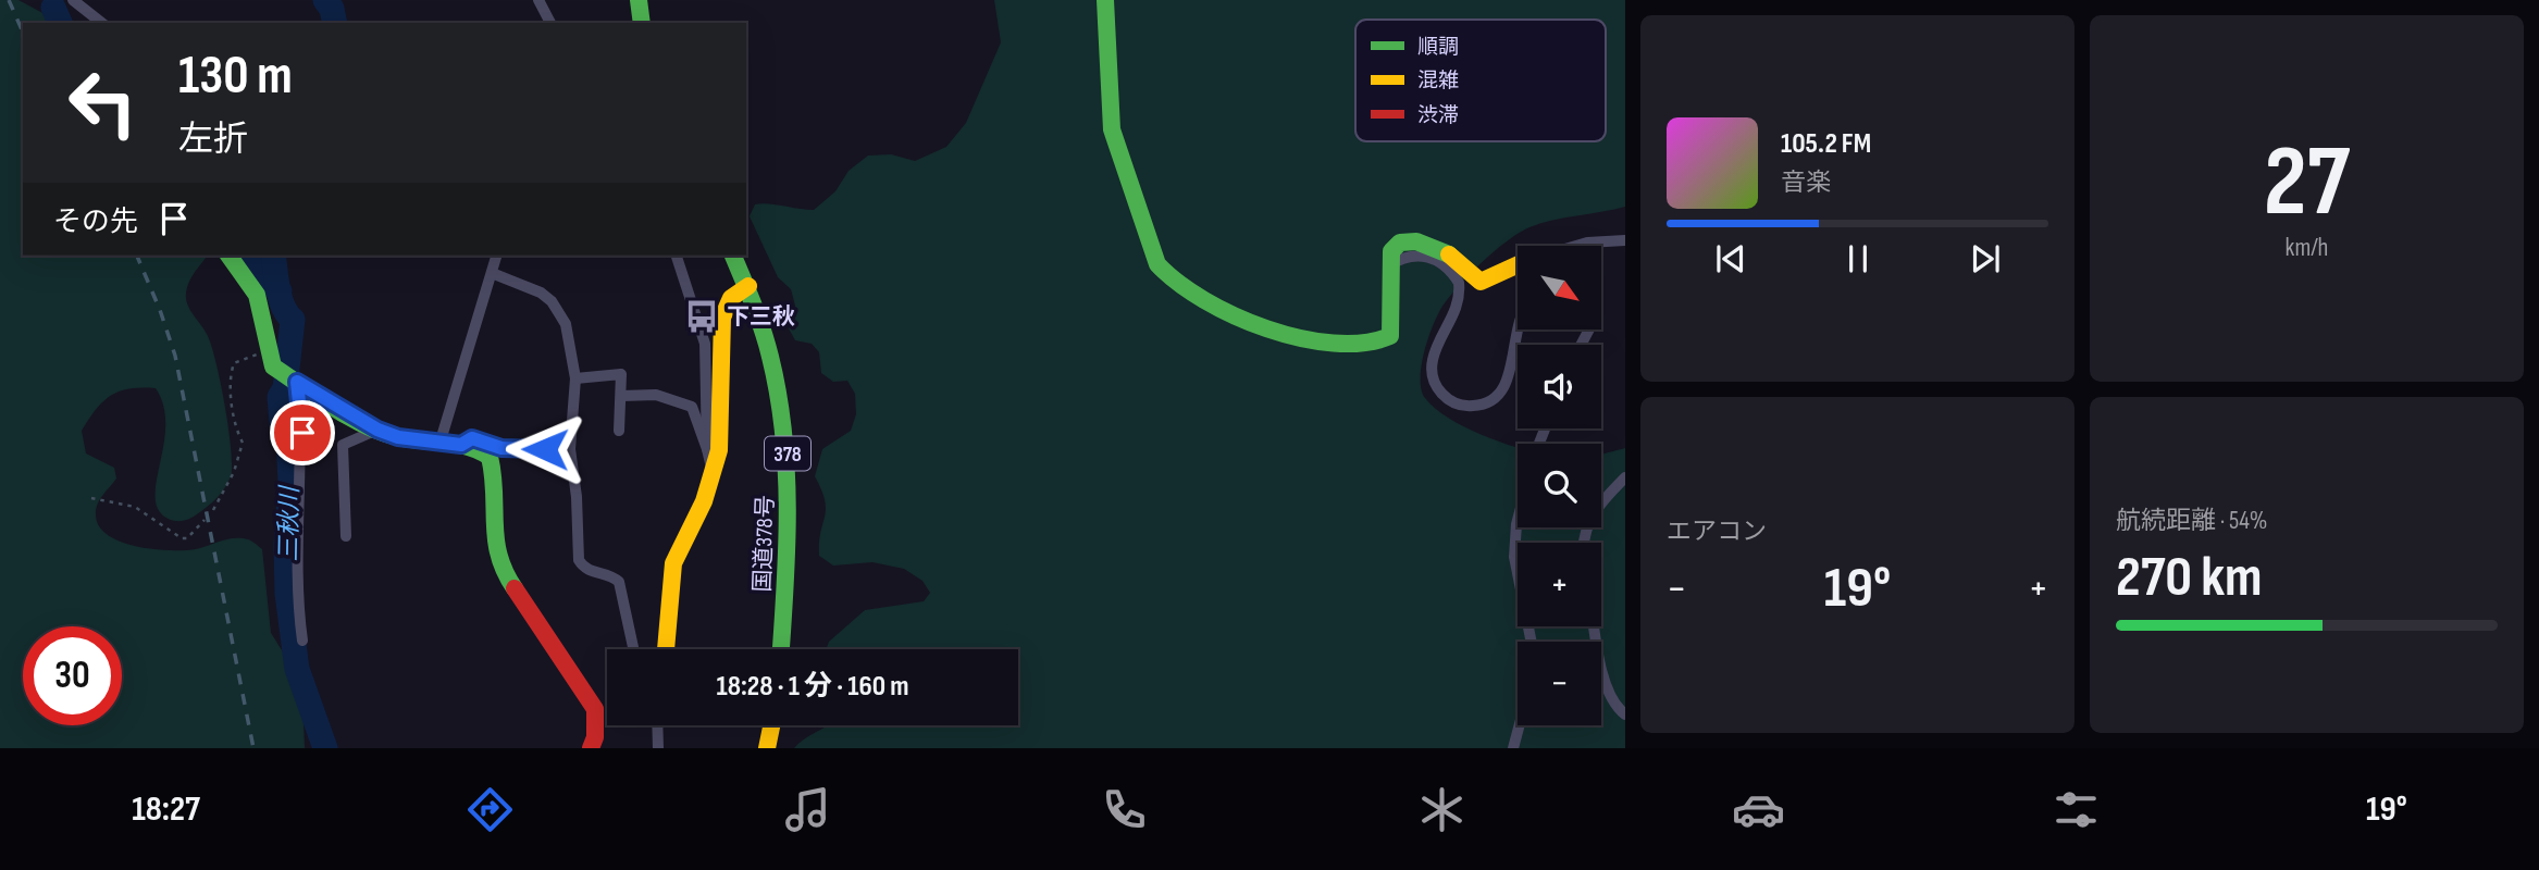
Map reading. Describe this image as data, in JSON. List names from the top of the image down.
{
  "streets": {
    "main road": ["378", "国道378号"]
  },
  "water": ["三秋川"],
  "places": {
    "bus stop": ["下三秋"]
  },
  "legend": ["順調", "混雑", "渋滞"],
  "north": "bottom right",
  "page": {
    "tile": [
      ["27", "km/h"],
      "エアコン",
      ["航続距離 · 54%", "270 km"]
    ],
    "turn": ["130 m", "左折"],
    "song": ["105.2 FM", "音楽"],
    "then": "その先",
    "map_buttons": ["+", "−"],
    "heat": ["−", "19°", "+"],
    "limit": "30",
    "trip": "18:28 · 1 分 · 160 m",
    "tabs": ["18:27", "19°"]
  }
}
